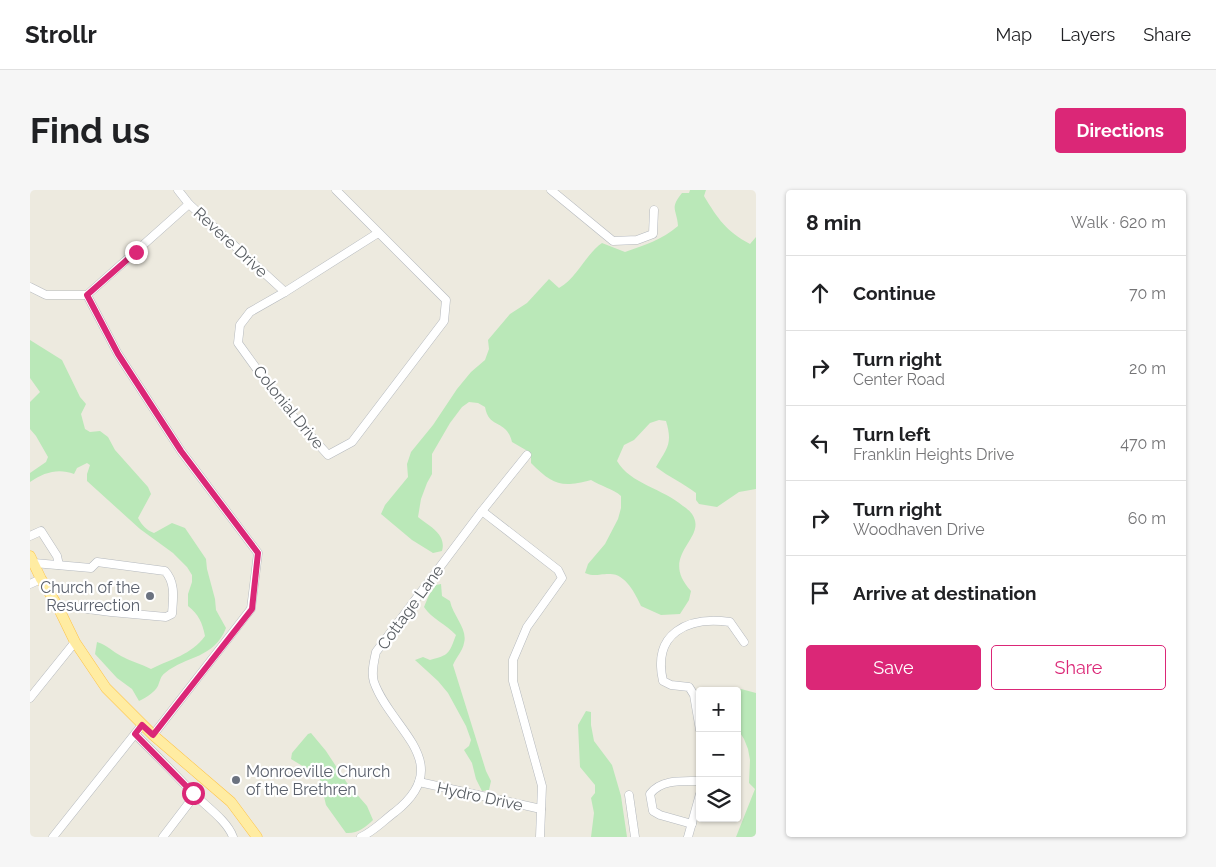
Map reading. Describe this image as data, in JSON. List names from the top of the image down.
{
  "streets": {
    "street": [
      "Revere Drive",
      "Colonial Drive",
      "Cottage Lane",
      "Hydro Drive"
    ]
  },
  "crossings": [
    ["Revere Drive", "Colonial Drive"],
    ["Cottage Lane", "Hydro Drive"]
  ],
  "places": ["Church of the Resurrection", "Monroeville Church of the Brethren"],
  "page": {
    "header": "Strollr",
    "nav": ["Map", "Layers", "Share"],
    "buttons": [
      "Directions",
      ["Save", "Share"]
    ],
    "title": "Find us",
    "heading": ["8 min", "Walk · 620 m"],
    "list": [
      ["Continue", "70 m"],
      ["Turn right", "Center Road", "20 m"],
      ["Turn left", "Franklin Heights Drive", "470 m"],
      ["Turn right", "Woodhaven Drive", "60 m"],
      "Arrive at destination"
    ],
    "map_buttons": ["+", "−"]
  }
}
